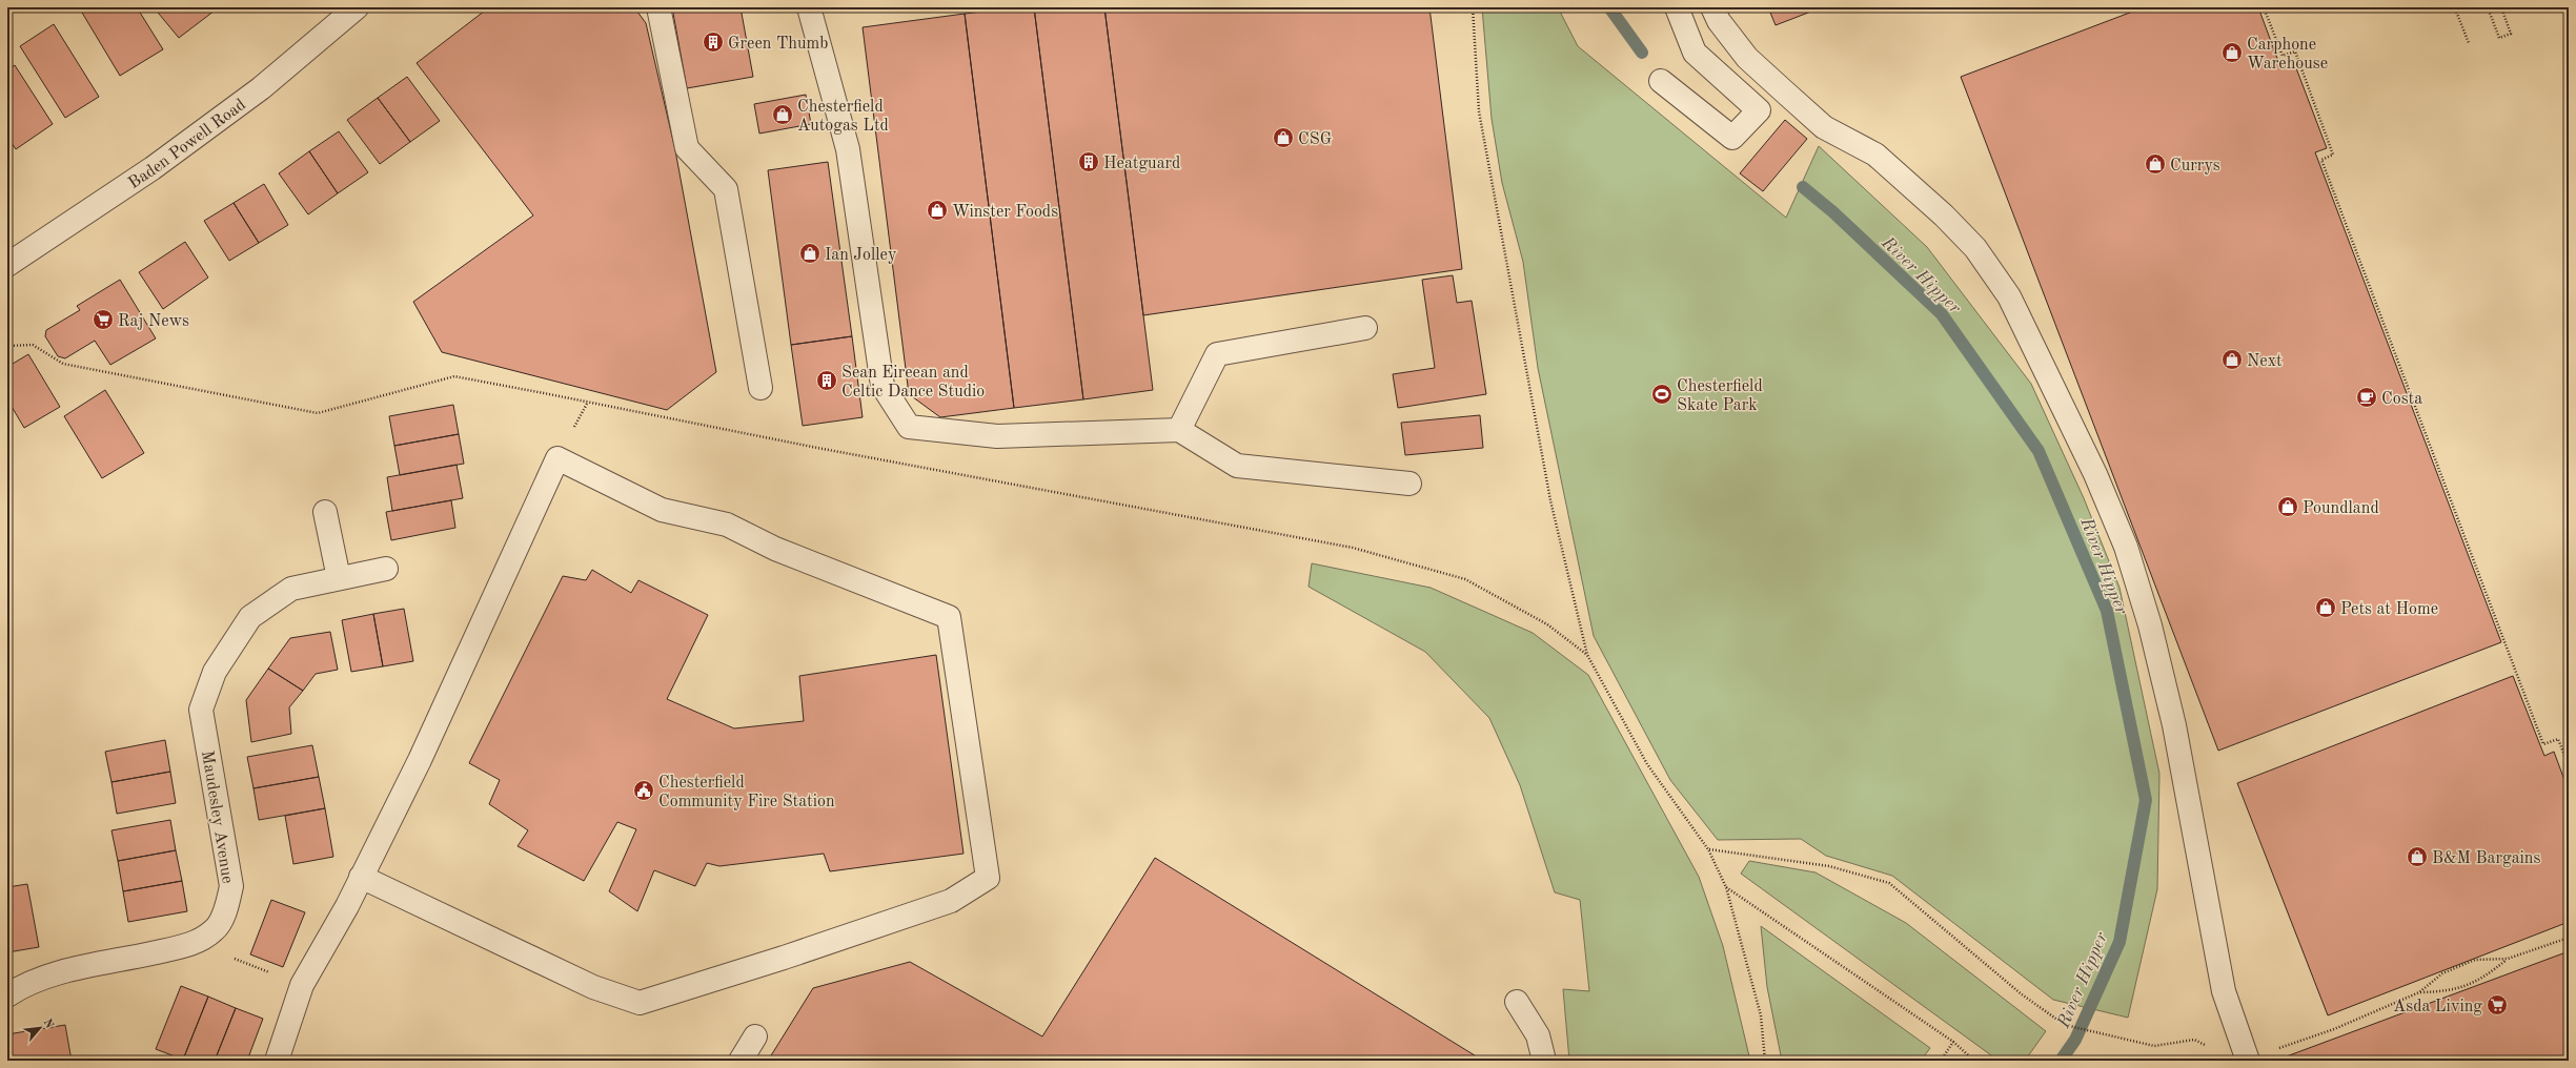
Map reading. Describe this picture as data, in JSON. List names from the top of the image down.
{
  "streets": {
    "street": ["Baden Powell Road", "Maudesley Avenue"]
  },
  "water": ["River Hipper"],
  "places": {
    "building": ["Green Thumb", "Heatguard", "Sean Eireean and Celtic Dance Studio"],
    "shop": [
      "Carphone Warehouse",
      "Chesterfield Autogas Ltd",
      "CSG",
      "Currys",
      "Winster Foods",
      "Ian Jolley",
      "Next",
      "Poundland",
      "Pets at Home",
      "B&M Bargains"
    ],
    "supermarket": ["Raj News", "Asda Living"],
    "sports": ["Chesterfield Skate Park"],
    "cafe": ["Costa"],
    "public building": ["Chesterfield Community Fire Station"]
  },
  "north": "top right"
}
